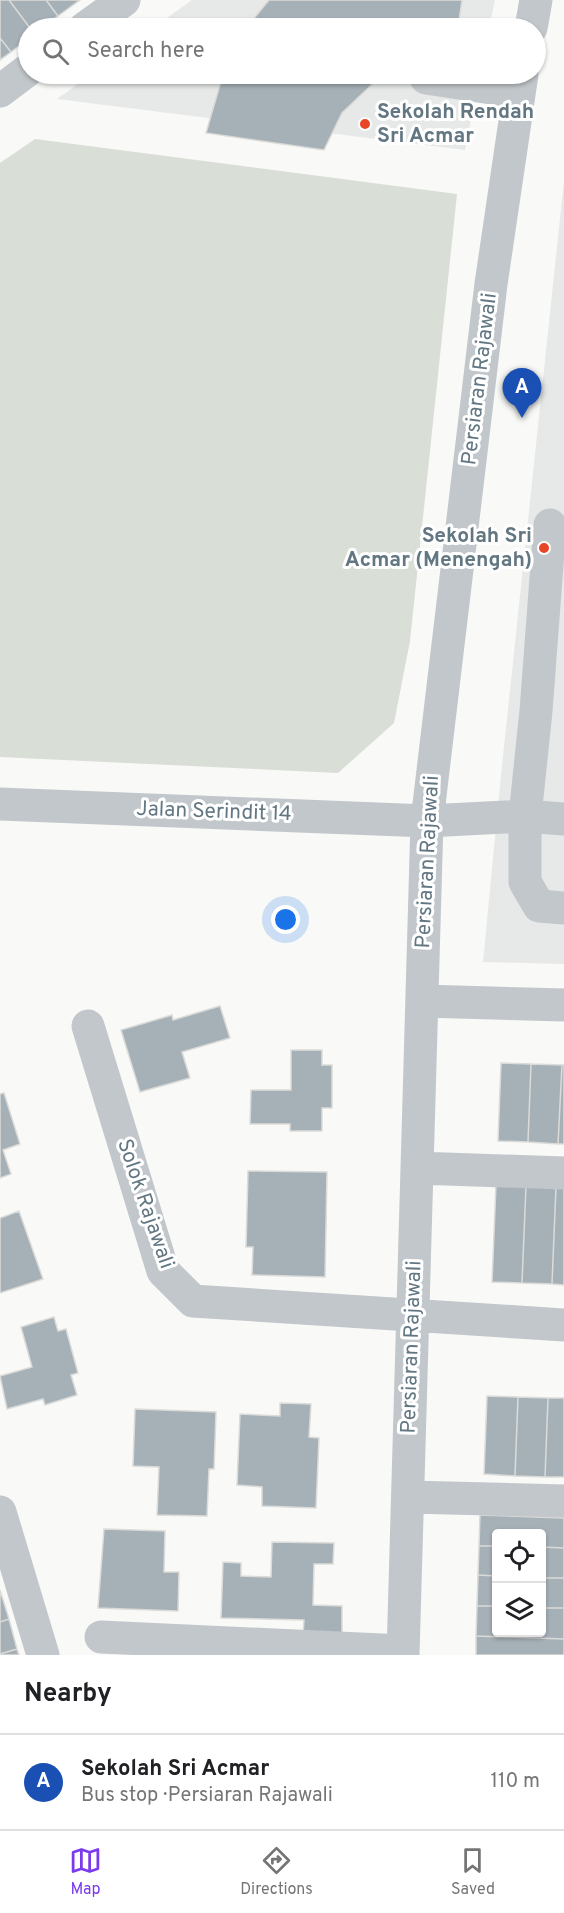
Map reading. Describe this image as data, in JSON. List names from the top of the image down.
{
  "streets": {
    "street": ["Persiaran Rajawali", "Jalan Serindit 14", "Solok Rajawali"]
  },
  "crossings": [
    ["Persiaran Rajawali", "Jalan Serindit 14"],
    ["Persiaran Rajawali", "Solok Rajawali"]
  ],
  "places": ["Sekolah Rendah Sri Acmar", "Sekolah Sri Acmar (Menengah)"],
  "page": {
    "search": "Search here",
    "pins": "A",
    "heading": "Nearby",
    "list": [
      {
        "mark": "A",
        "name": "Sekolah Sri Acmar",
        "note": "Bus stop · Persiaran Rajawali",
        "value": "110 m"
      }
    ],
    "nav": ["Map", "Directions", "Saved"]
  }
}
